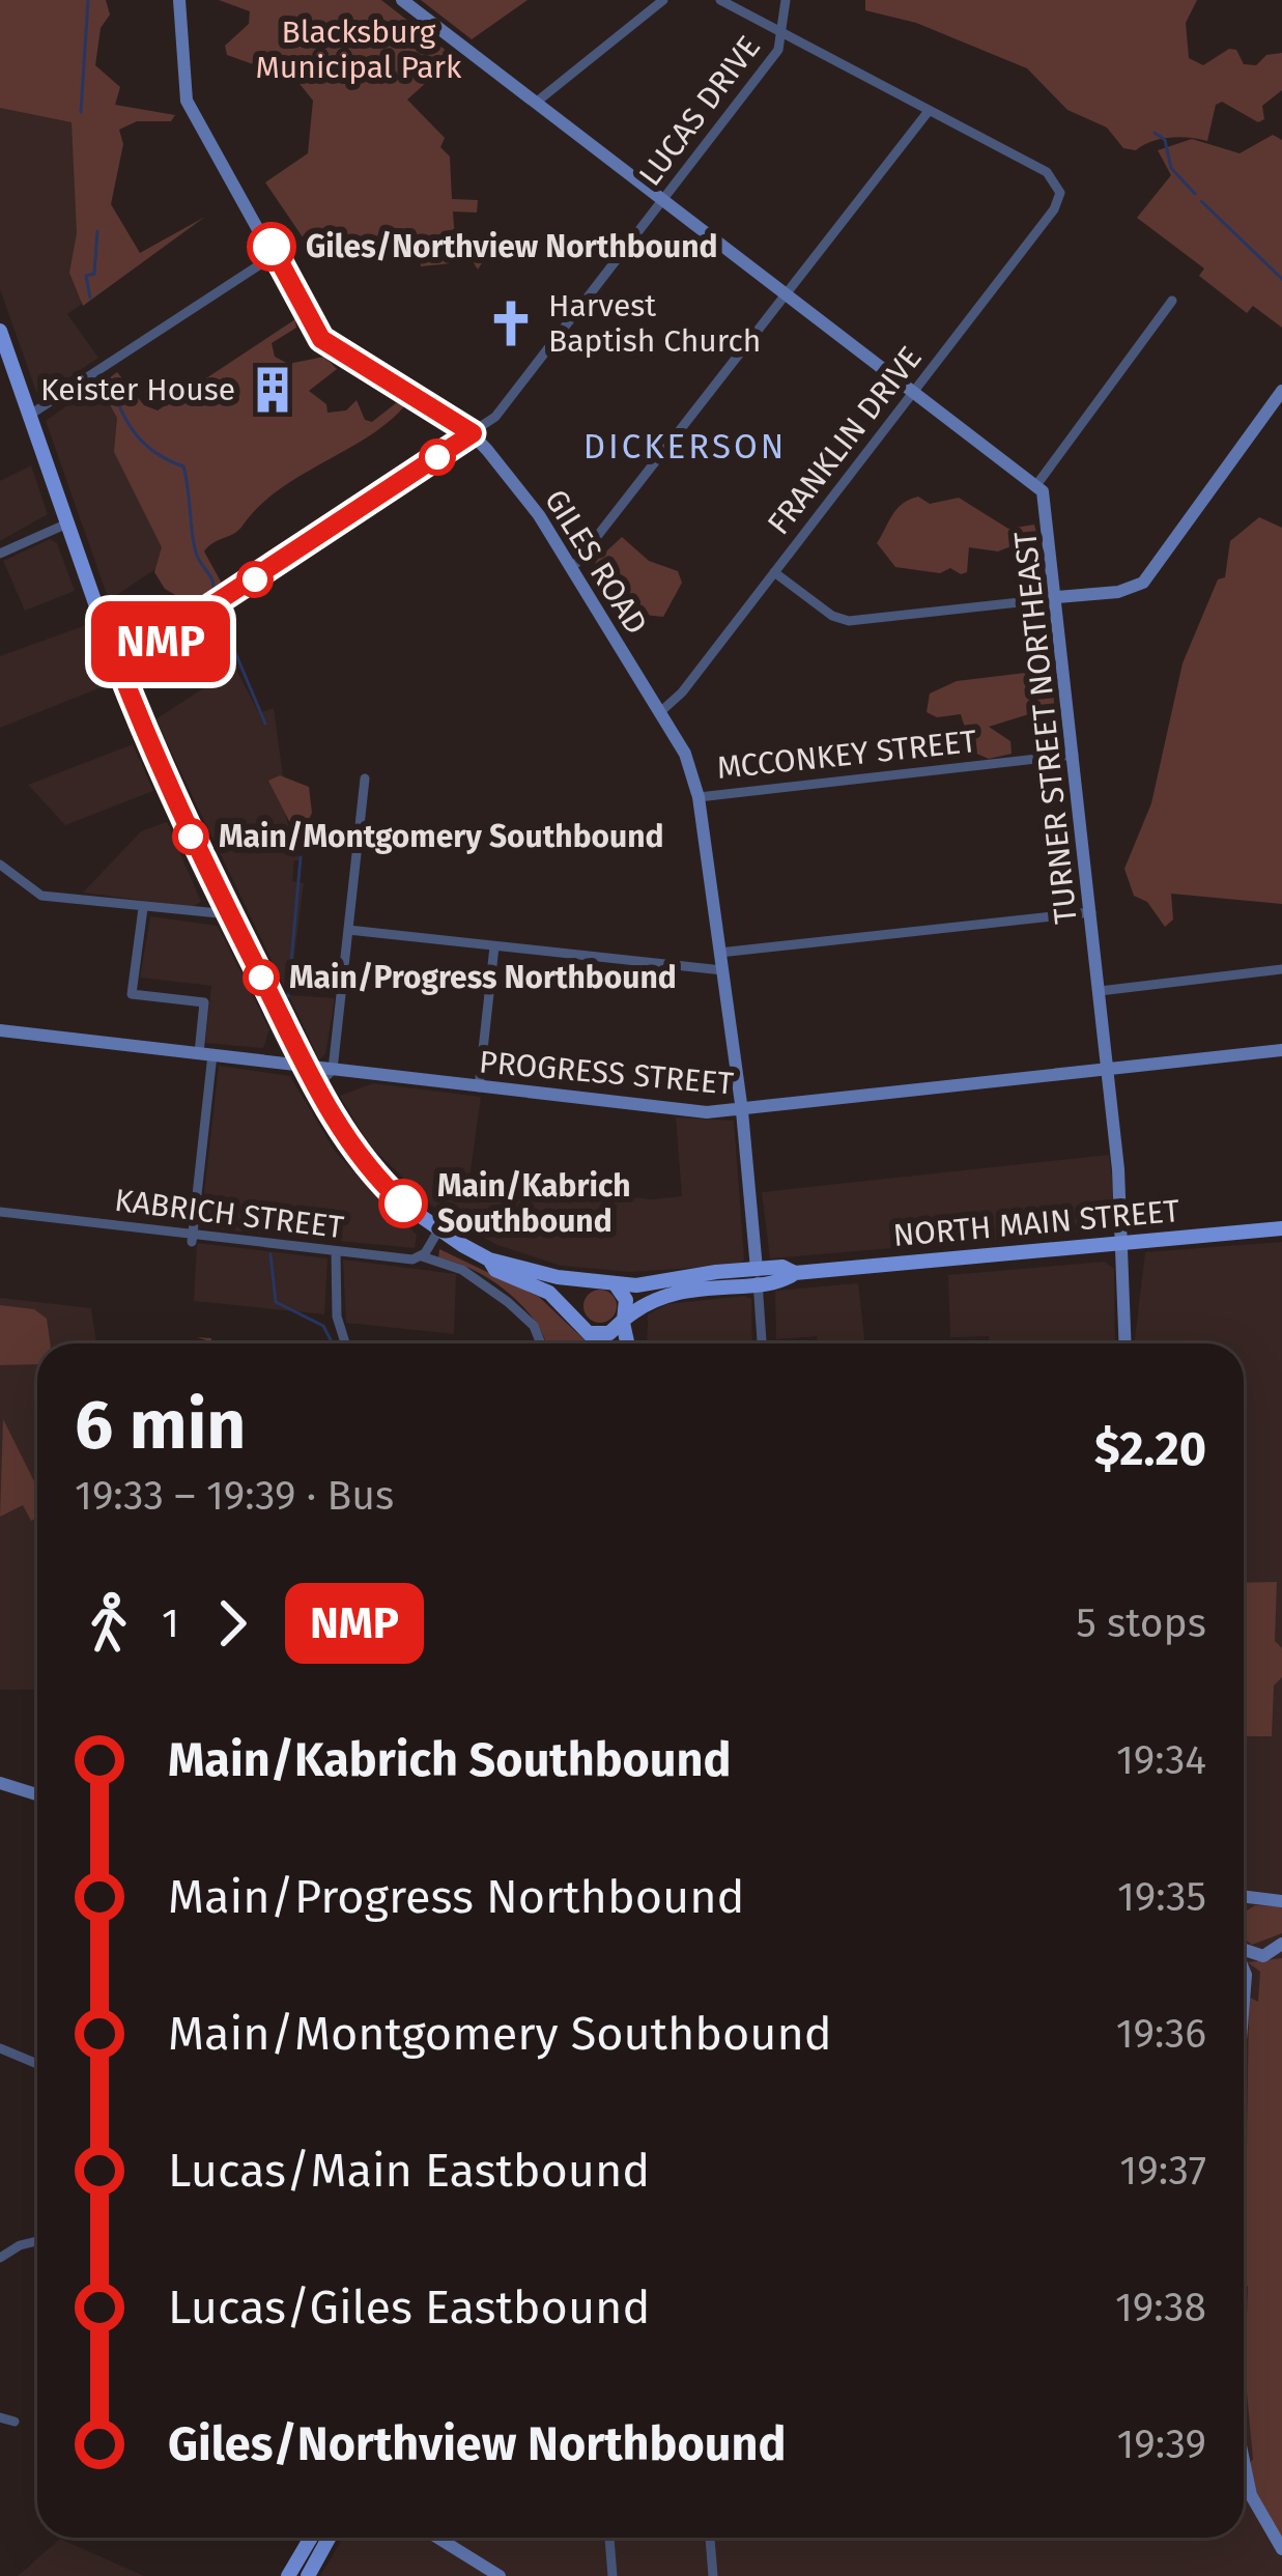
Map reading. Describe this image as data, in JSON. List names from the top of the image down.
{
  "streets": {
    "main road": ["NORTH MAIN STREET"],
    "street": [
      "LUCAS DRIVE",
      "FRANKLIN DRIVE",
      "GILES ROAD",
      "TURNER STREET NORTHEAST",
      "MCCONKEY STREET",
      "PROGRESS STREET",
      "KABRICH STREET"
    ]
  },
  "crossings": [
    ["LUCAS DRIVE", "GILES ROAD"],
    ["LUCAS DRIVE", "TURNER STREET NORTHEAST"],
    ["FRANKLIN DRIVE", "GILES ROAD"],
    ["FRANKLIN DRIVE", "TURNER STREET NORTHEAST"],
    ["GILES ROAD", "MCCONKEY STREET"],
    ["GILES ROAD", "PROGRESS STREET"],
    ["GILES ROAD", "NORTH MAIN STREET"],
    ["TURNER STREET NORTHEAST", "MCCONKEY STREET"],
    ["TURNER STREET NORTHEAST", "PROGRESS STREET"],
    ["TURNER STREET NORTHEAST", "NORTH MAIN STREET"]
  ],
  "districts": ["DICKERSON"],
  "parks": ["Blacksburg Municipal Park"],
  "places": {
    "other": [
      "Giles/Northview Northbound",
      "Main/Montgomery Southbound",
      "Main/Progress Northbound",
      "Main/Kabrich Southbound"
    ],
    "church": ["Harvest Baptish Church"],
    "building": ["Keister House"]
  },
  "lines": ["bus line NMP"],
  "page": {
    "on_map": "NMP",
    "heading": ["6 min", "19:33 – 19:39 · Bus", "$2.20"],
    "legs": ["1", "NMP", "5 stops"],
    "list": [
      {
        "name": "Main/Kabrich Southbound",
        "value": "19:34"
      },
      {
        "name": "Main/Progress Northbound",
        "value": "19:35"
      },
      {
        "name": "Main/Montgomery Southbound",
        "value": "19:36"
      },
      {
        "name": "Lucas/Main Eastbound",
        "value": "19:37"
      },
      {
        "name": "Lucas/Giles Eastbound",
        "value": "19:38"
      },
      {
        "name": "Giles/Northview Northbound",
        "value": "19:39"
      }
    ]
  }
}
